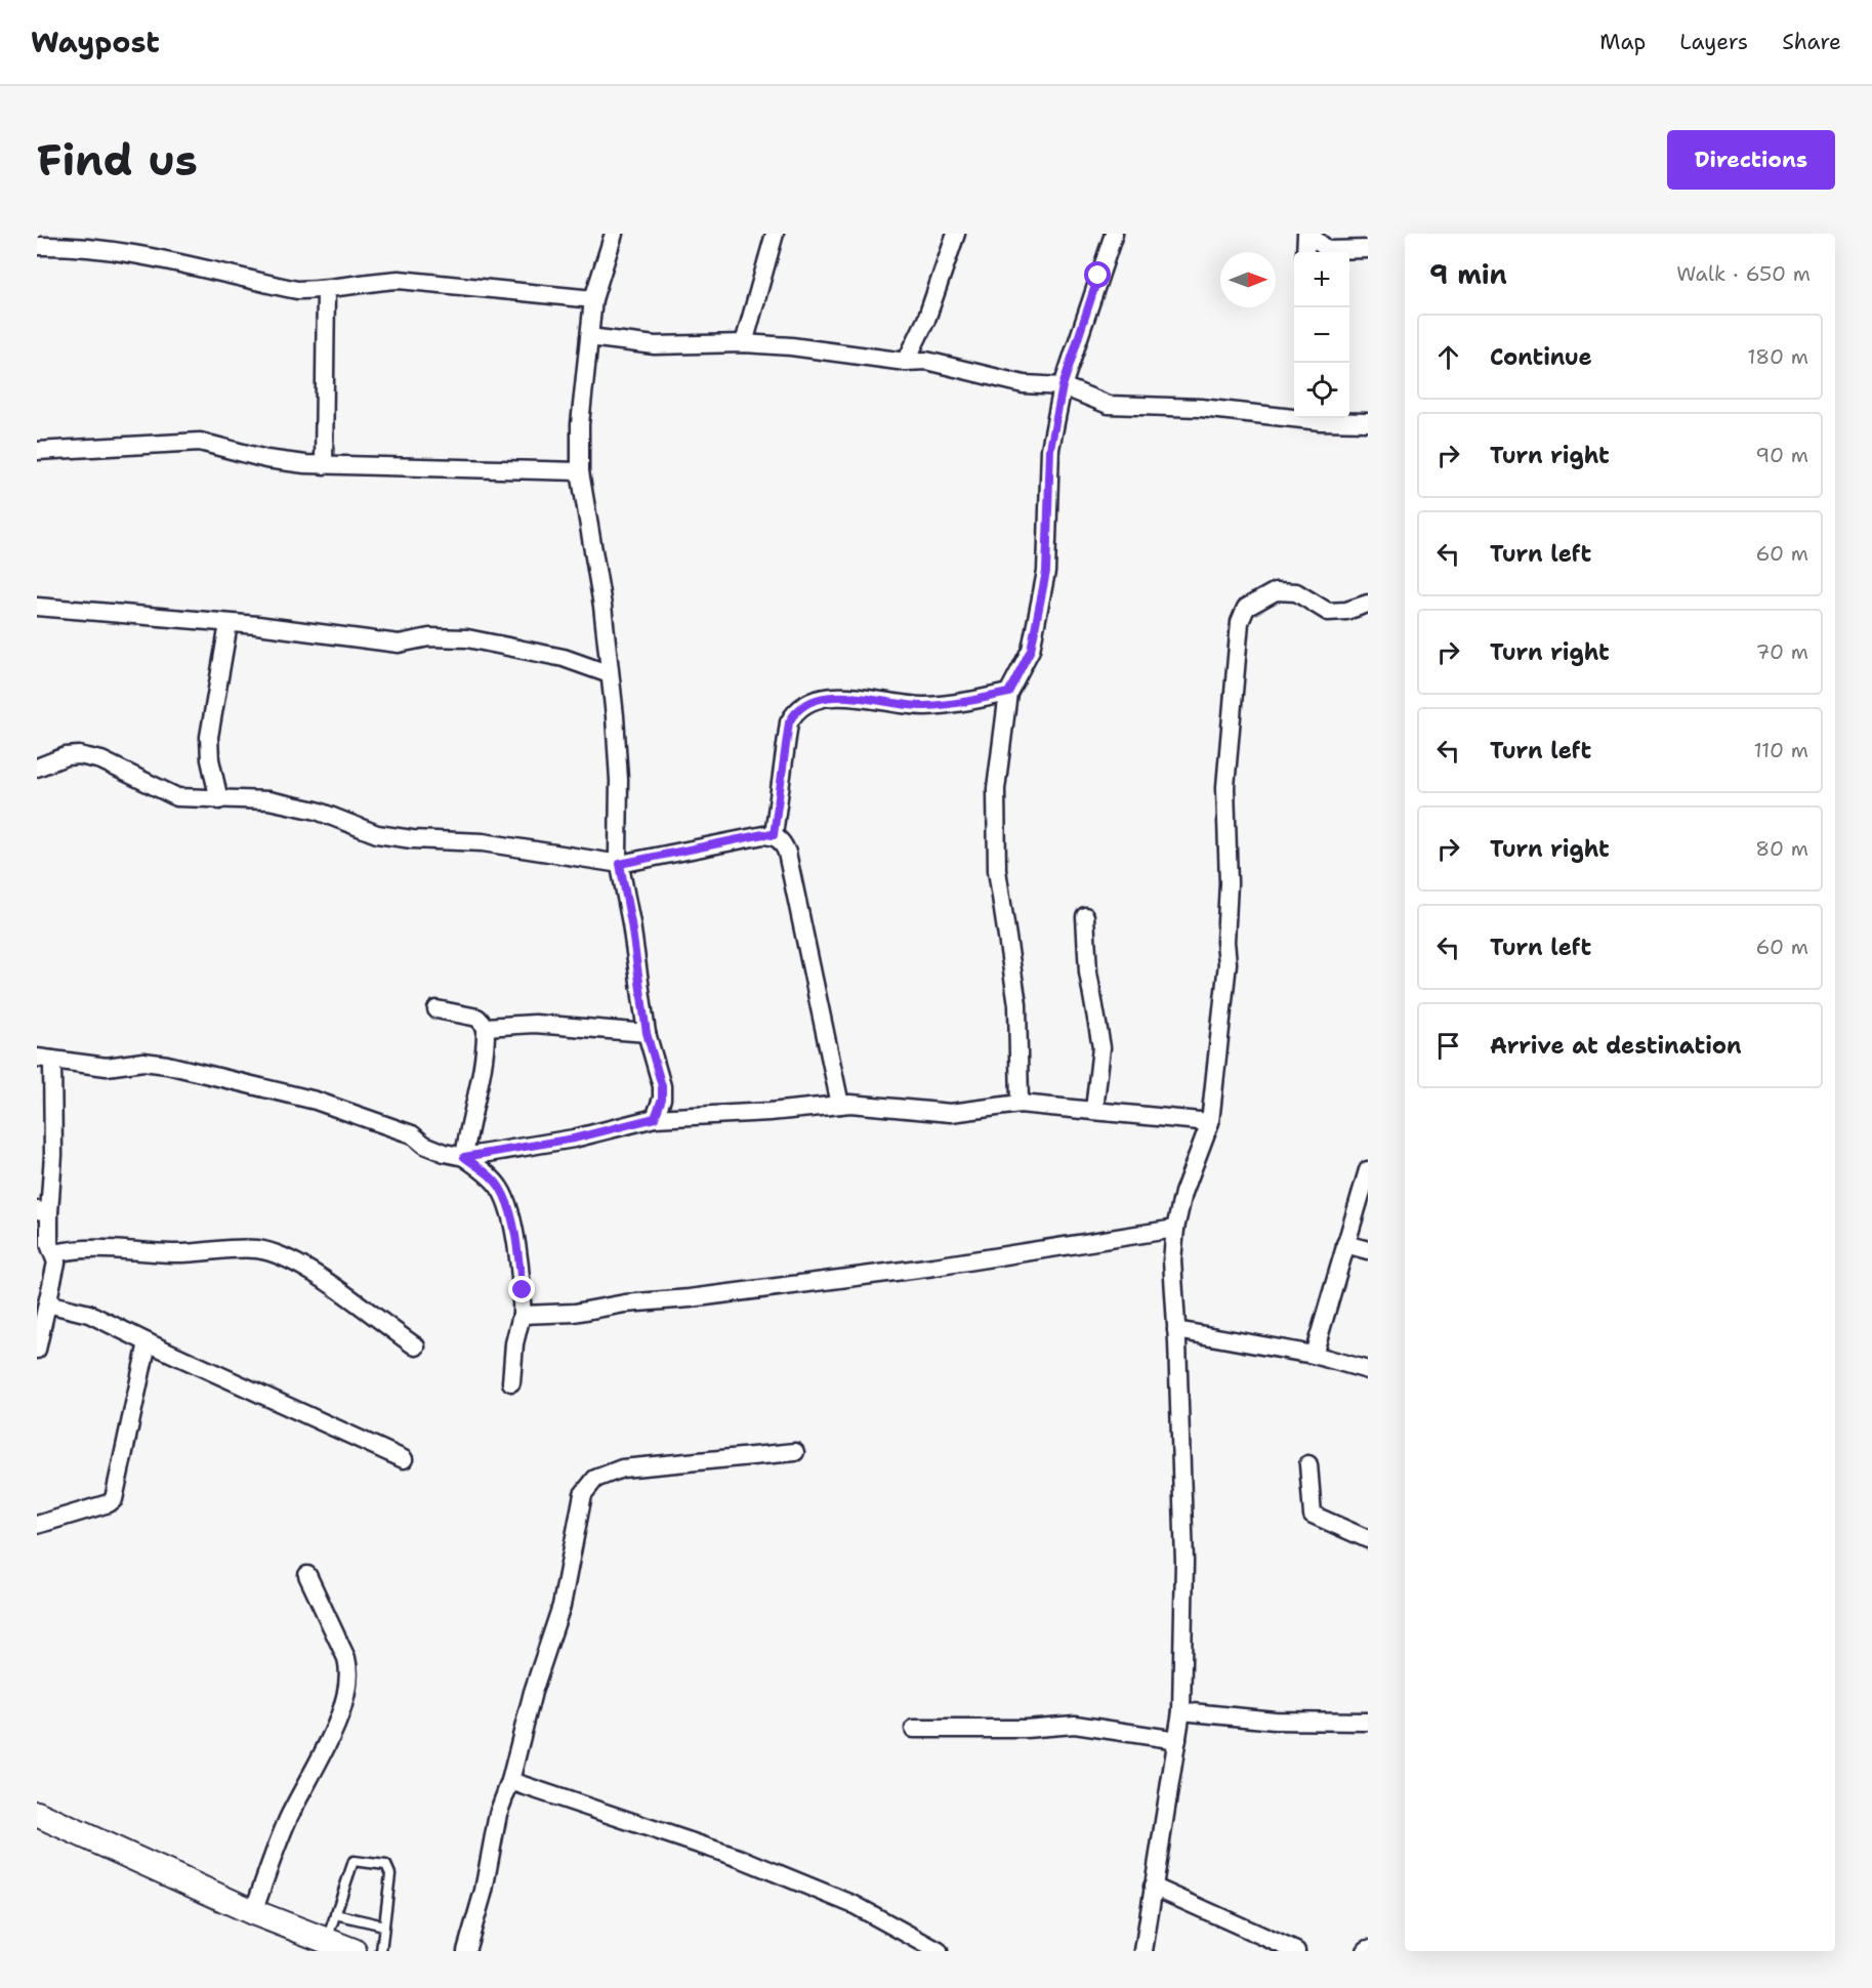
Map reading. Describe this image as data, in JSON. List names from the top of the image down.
{
  "north": "right",
  "page": {
    "header": "Waypost",
    "nav": ["Map", "Layers", "Share"],
    "buttons": "Directions",
    "title": "Find us",
    "heading": ["9 min", "Walk · 650 m"],
    "map_buttons": ["+", "−"],
    "list": [
      ["Continue", "180 m"],
      ["Turn right", "90 m"],
      ["Turn left", "60 m"],
      ["Turn right", "70 m"],
      ["Turn left", "110 m"],
      ["Turn right", "80 m"],
      ["Turn left", "60 m"],
      "Arrive at destination"
    ]
  }
}
